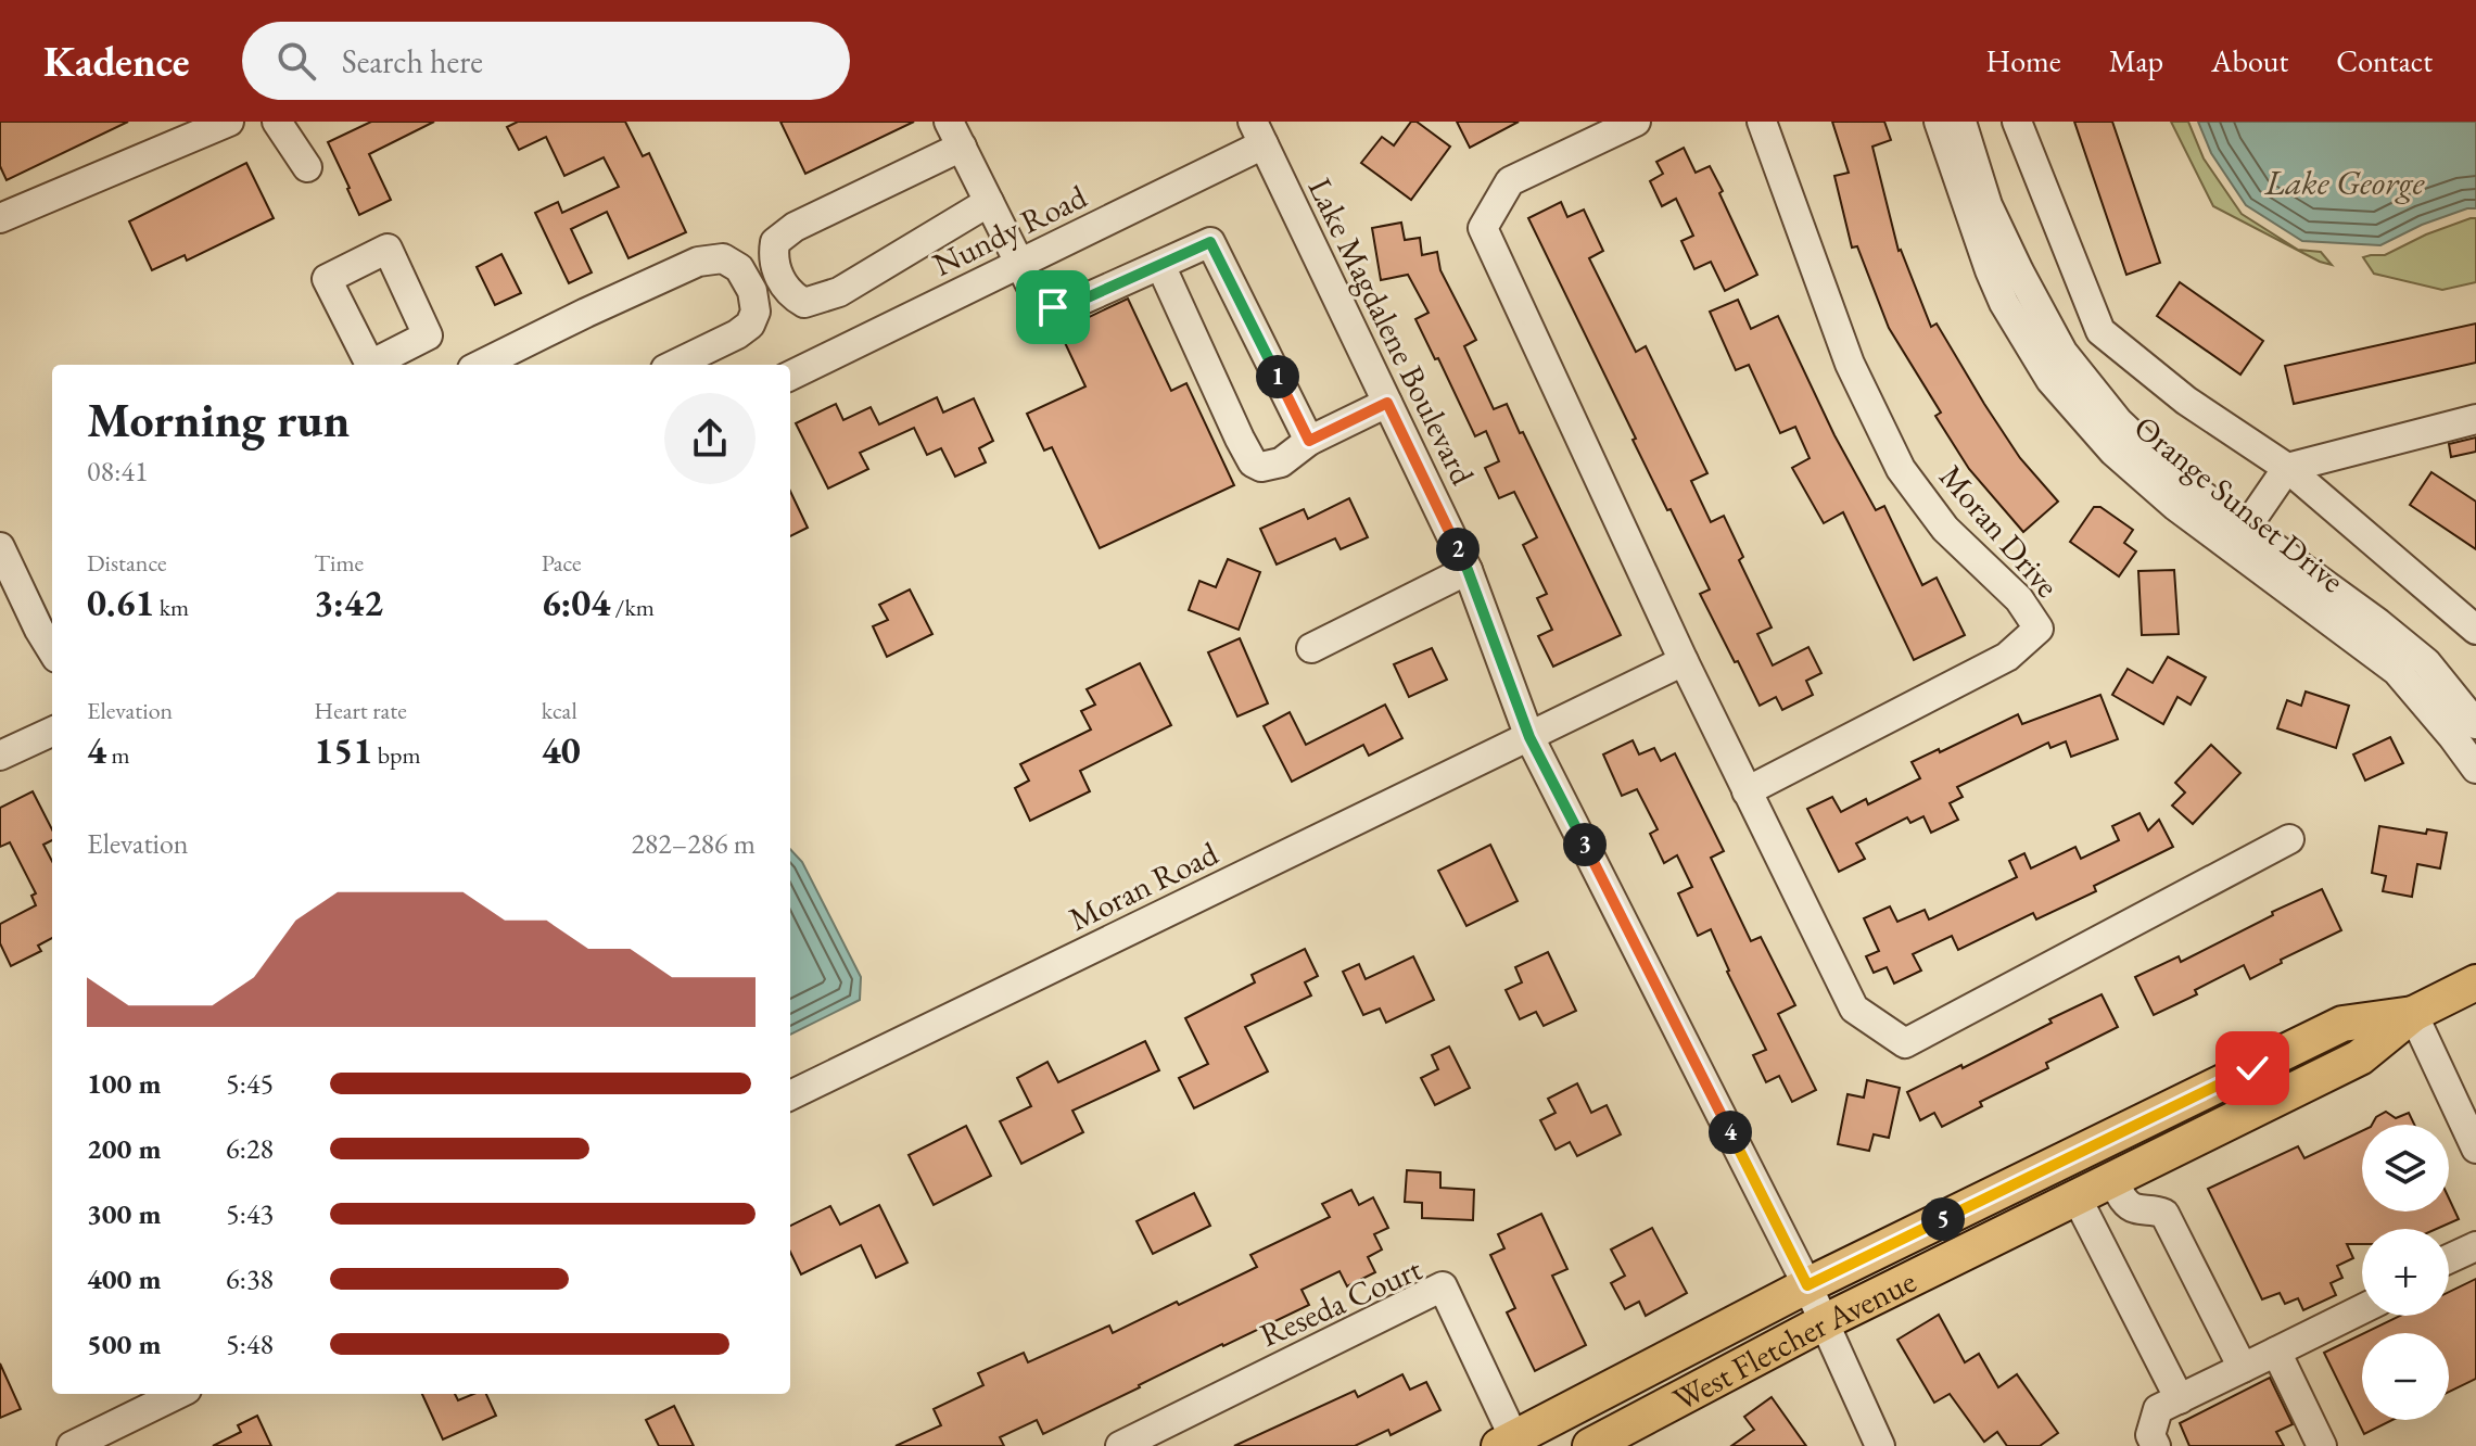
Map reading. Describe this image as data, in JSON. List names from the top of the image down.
{
  "streets": {
    "main road": ["West Fletcher Avenue"],
    "street": [
      "Nundy Road",
      "Lake Magdalene Boulevard",
      "Orange Sunset Drive",
      "Moran Drive",
      "Moran Road",
      "Reseda Court"
    ]
  },
  "crossings": [
    ["Nundy Road", "Lake Magdalene Boulevard"],
    ["Lake Magdalene Boulevard", "Moran Road"],
    ["Lake Magdalene Boulevard", "West Fletcher Avenue"],
    ["Reseda Court", "West Fletcher Avenue"]
  ],
  "water": ["Lake George"],
  "page": {
    "header": "Kadence",
    "search": "Search here",
    "nav": [
      "Home",
      "Map",
      "About",
      "Contact"
    ],
    "pins": [
      "1",
      "2",
      "3",
      "4",
      "5"
    ],
    "heading": ["Morning run", "08:41"],
    "stats": [
      ["Distance", "0.61 km"],
      ["Time", "3:42"],
      ["Pace", "6:04 /km"],
      ["Elevation", "4 m"],
      ["Heart rate", "151 bpm"],
      ["kcal", "40"]
    ],
    "chart": ["Elevation", "282–286 m"],
    "list": [
      {
        "name": "100 m",
        "note": "5:45"
      },
      {
        "name": "200 m",
        "note": "6:28"
      },
      {
        "name": "300 m",
        "note": "5:43"
      },
      {
        "name": "400 m",
        "note": "6:38"
      },
      {
        "name": "500 m",
        "note": "5:48"
      }
    ],
    "map_buttons": ["+", "−"]
  }
}
